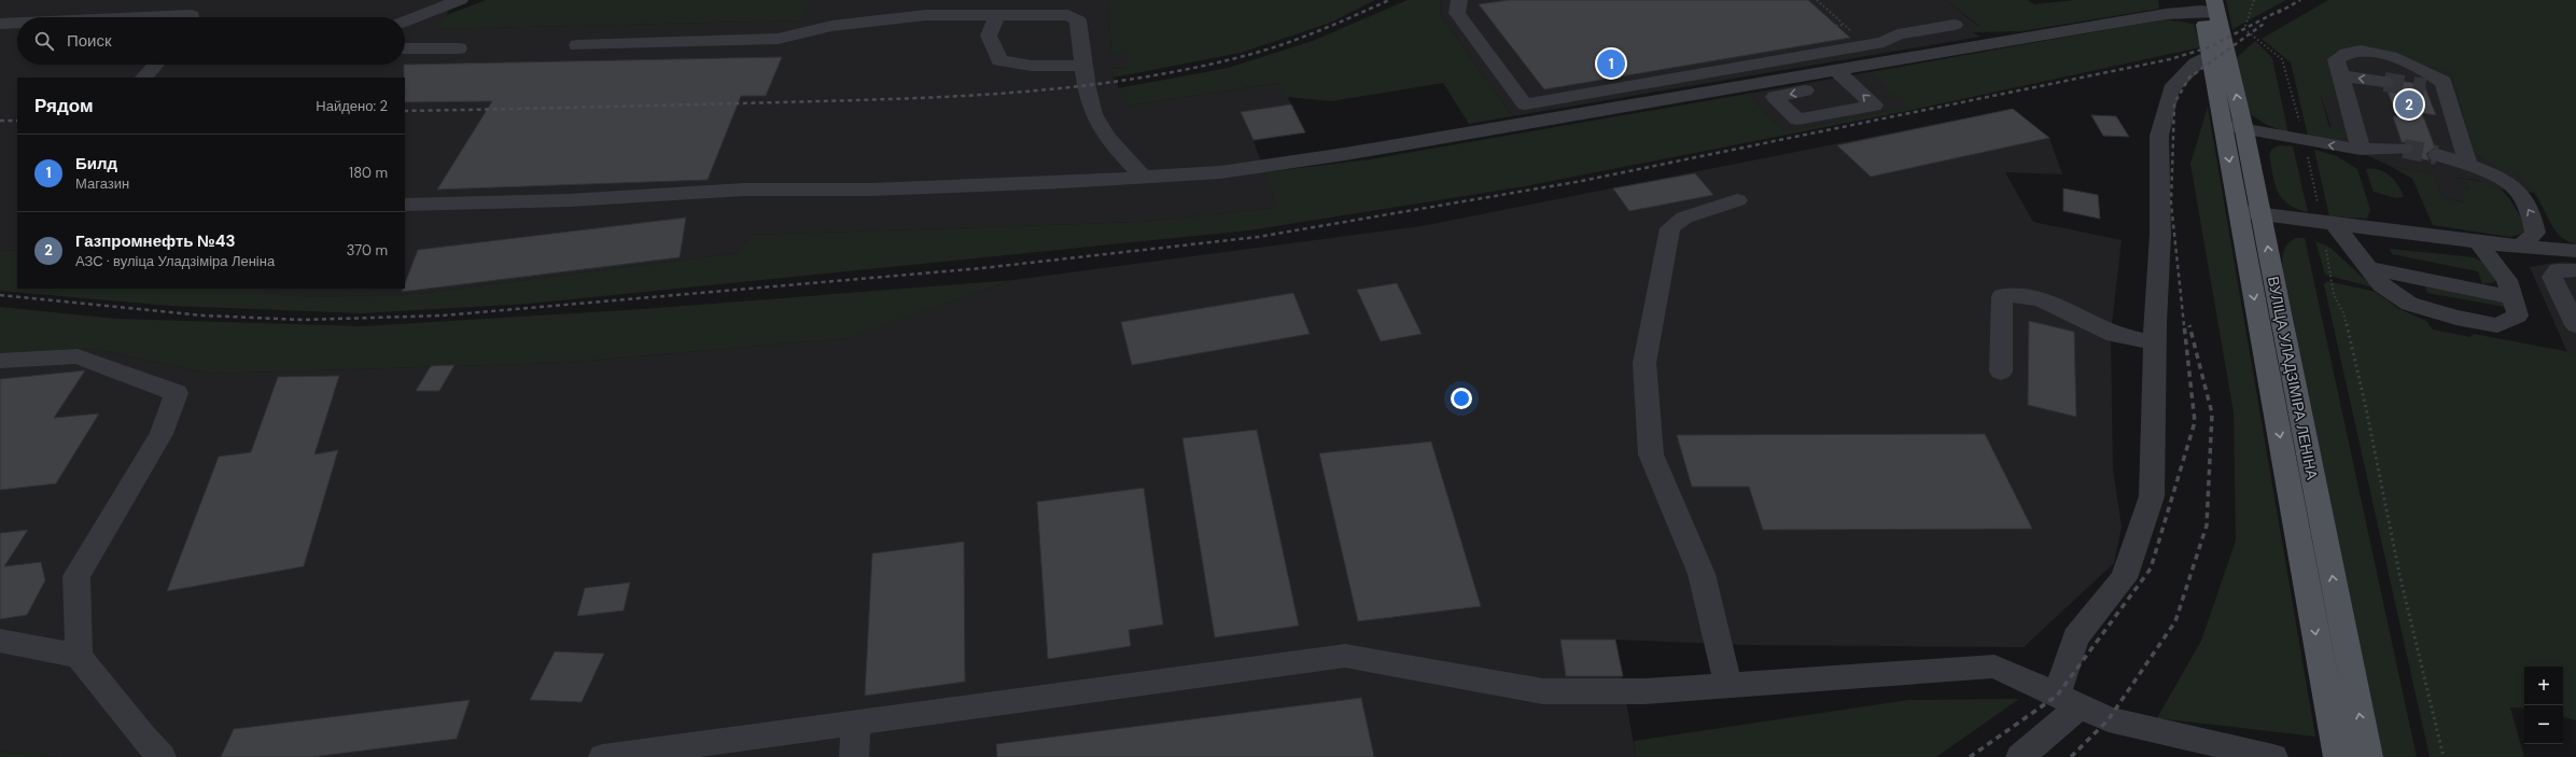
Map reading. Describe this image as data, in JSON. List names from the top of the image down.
{
  "streets": {
    "main road": ["ВУЛІЦА УЛАДЗІМІРА ЛЕНІНА"]
  },
  "page": {
    "search": "Поиск",
    "pins": ["1", "2"],
    "heading": ["Рядом", "Найдено: 2"],
    "list": [
      {
        "mark": "1",
        "name": "Билд",
        "note": "Магазин",
        "value": "180 m"
      },
      {
        "mark": "2",
        "name": "Газпромнефть №43",
        "note": "АЗС · вуліца Уладзіміра Леніна",
        "value": "370 m"
      }
    ],
    "map_buttons": ["+", "−"]
  }
}
